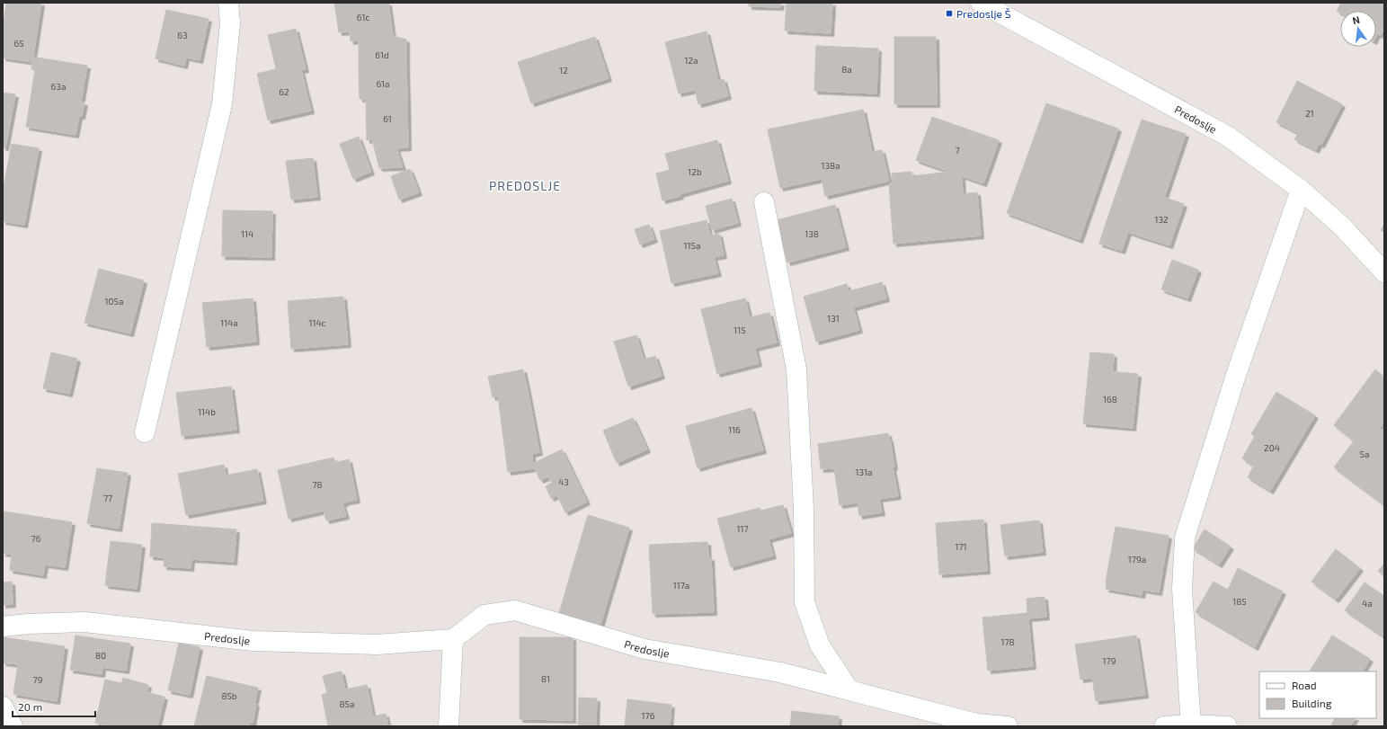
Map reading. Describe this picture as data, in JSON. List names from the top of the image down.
{
  "streets": {
    "street": ["Predoslje"]
  },
  "districts": ["PREDOSLJE"],
  "places": {
    "transit": ["Predoslje Š"]
  },
  "house_numbers": [
    "61c",
    "63",
    "65",
    "61d",
    "12a",
    "8a",
    "12",
    "61a",
    "63a",
    "62",
    "21",
    "61",
    "7",
    "138a",
    "12b",
    "132",
    "114",
    "138",
    "115a",
    "105a",
    "131",
    "114a",
    "114c",
    "115",
    "168",
    "114b",
    "116",
    "204",
    "5a",
    "131a",
    "43",
    "78",
    "77",
    "117",
    "76",
    "171",
    "179a",
    "117a",
    "185",
    "4a",
    "178",
    "80",
    "179",
    "81",
    "79",
    "85b",
    "85a",
    "176"
  ],
  "legend": ["Road", "Building"],
  "scale_bar": "20 m",
  "north": "top"
}
